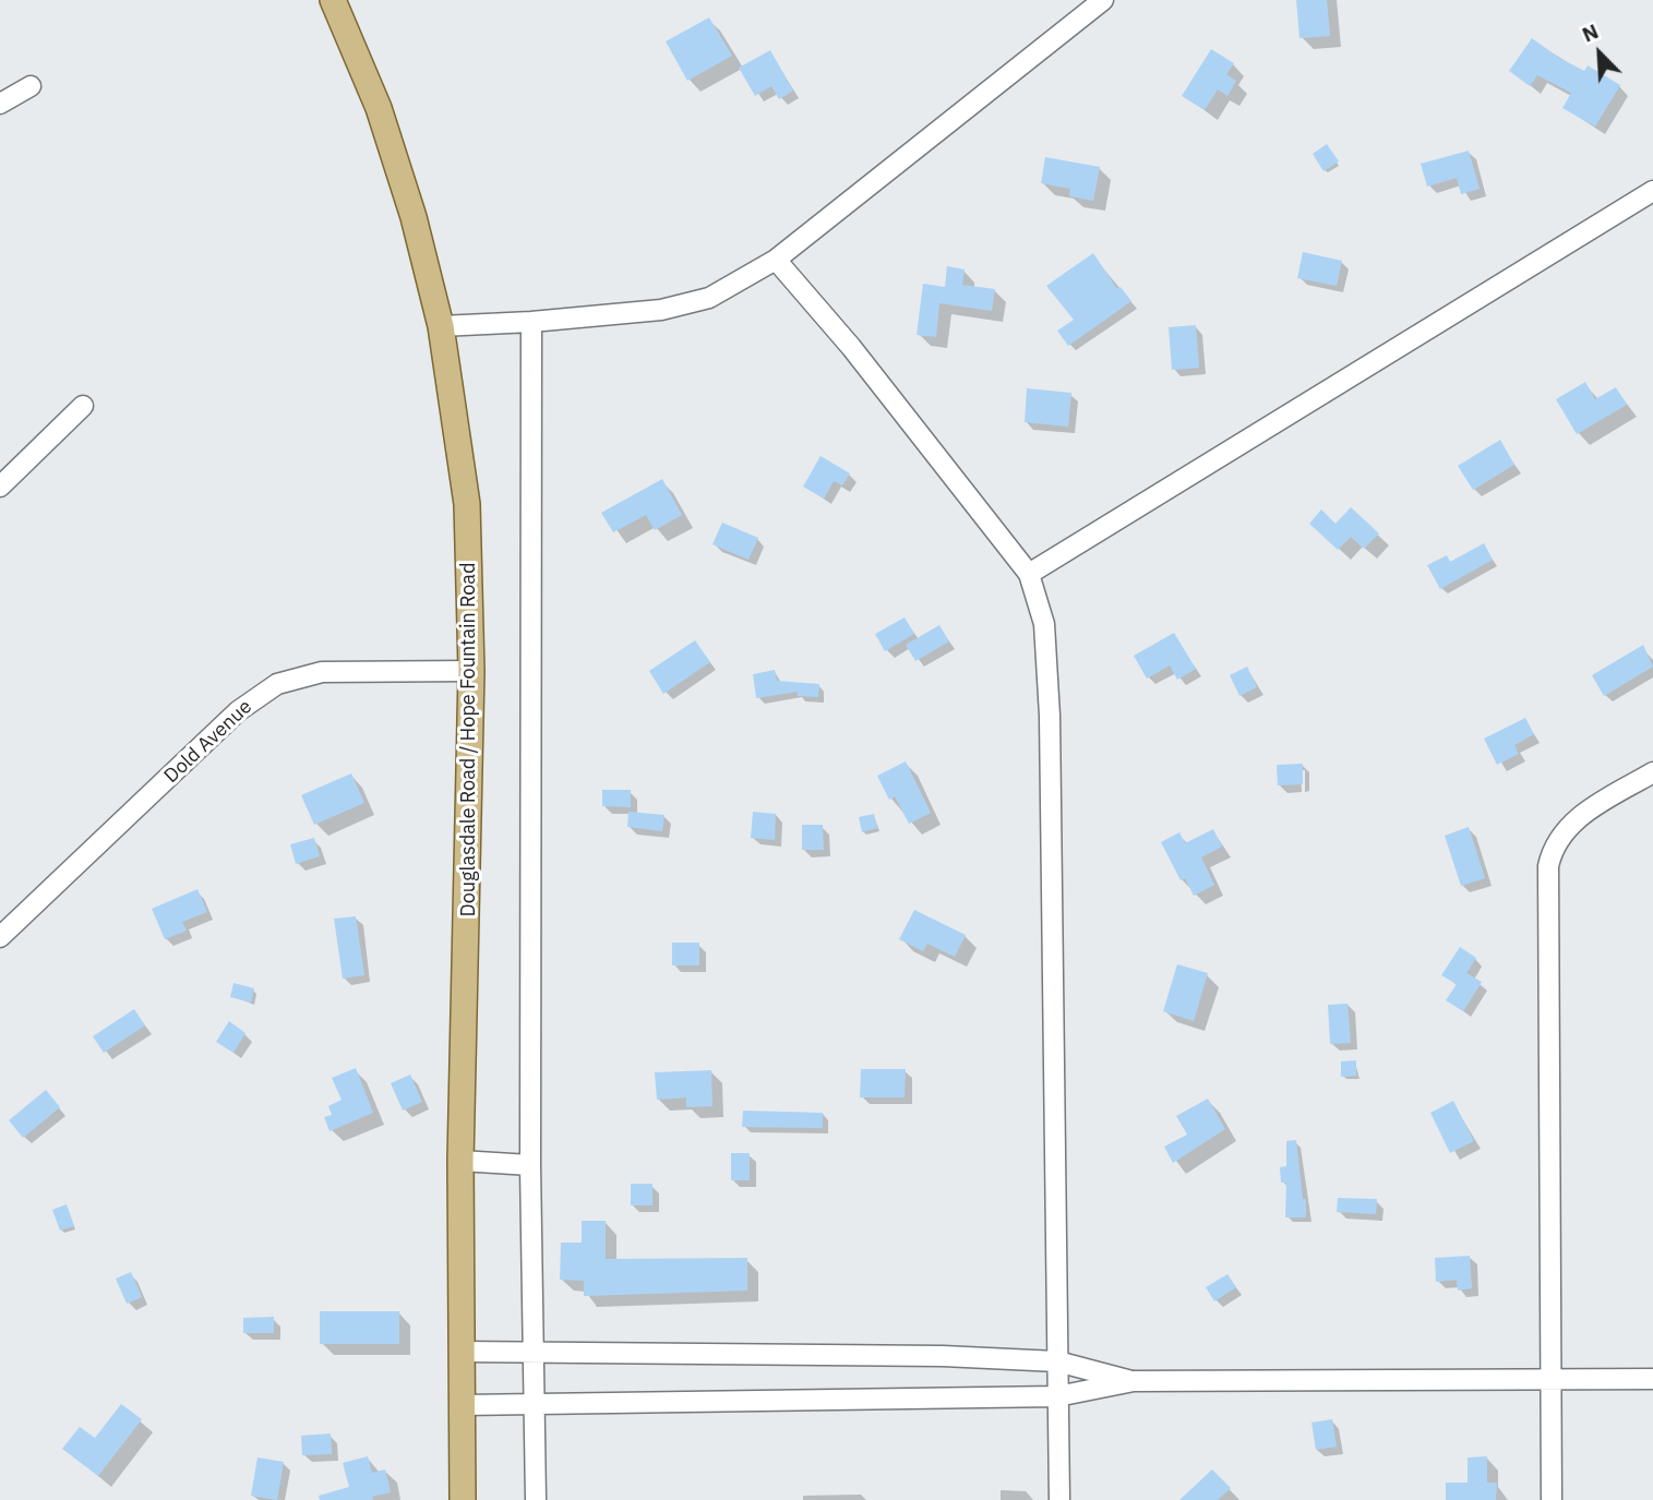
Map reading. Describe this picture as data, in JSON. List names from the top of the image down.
{
  "streets": {
    "main road": ["Douglasdale Road / Hope Fountain Road"],
    "street": ["Dold Avenue"]
  },
  "crossings": [
    ["Douglasdale Road / Hope Fountain Road", "Dold Avenue"]
  ],
  "north": "top left"
}
